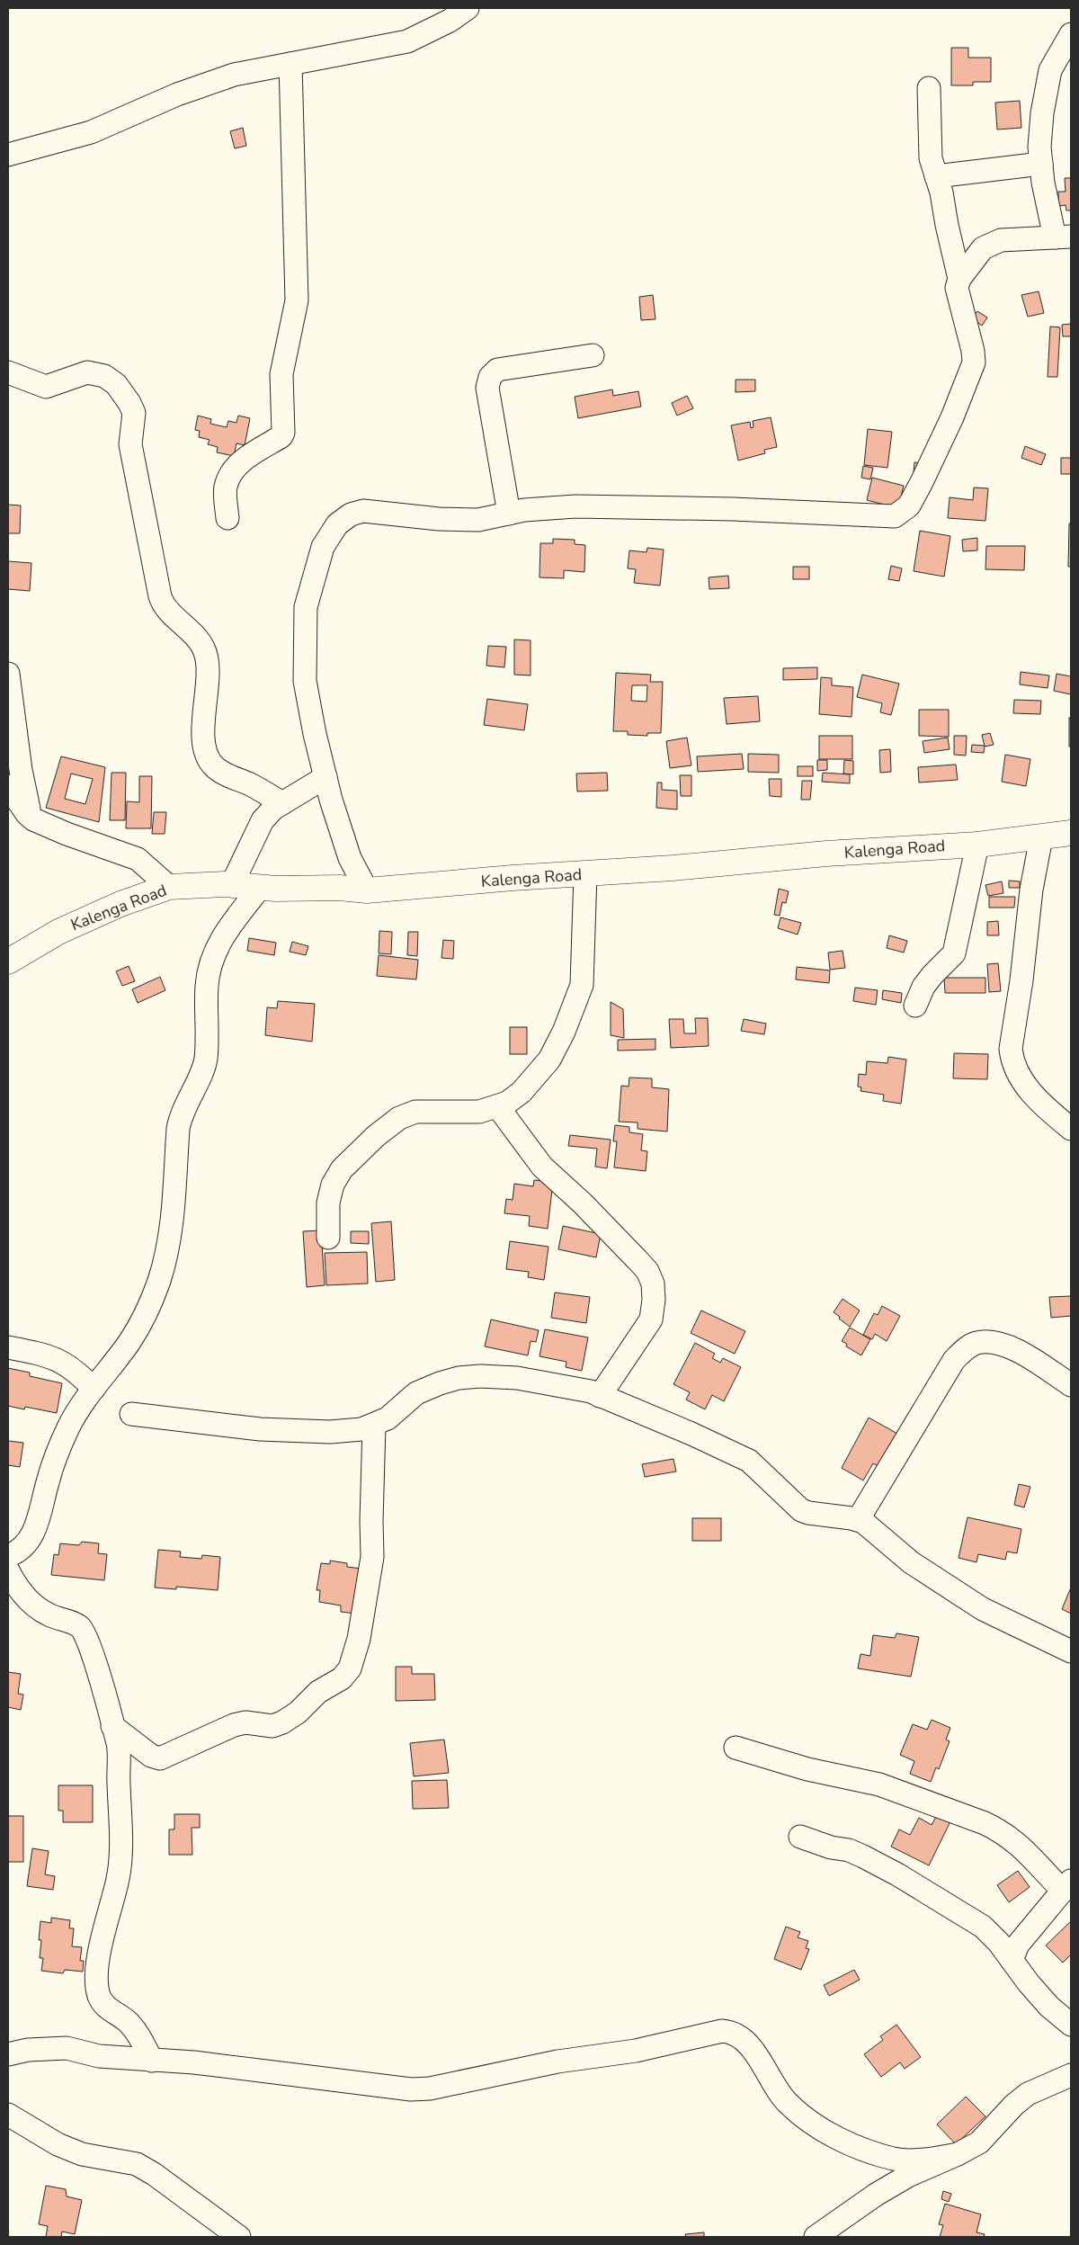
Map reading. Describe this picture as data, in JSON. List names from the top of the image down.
{
  "streets": {
    "main road": ["Kalenga Road"]
  }
}
